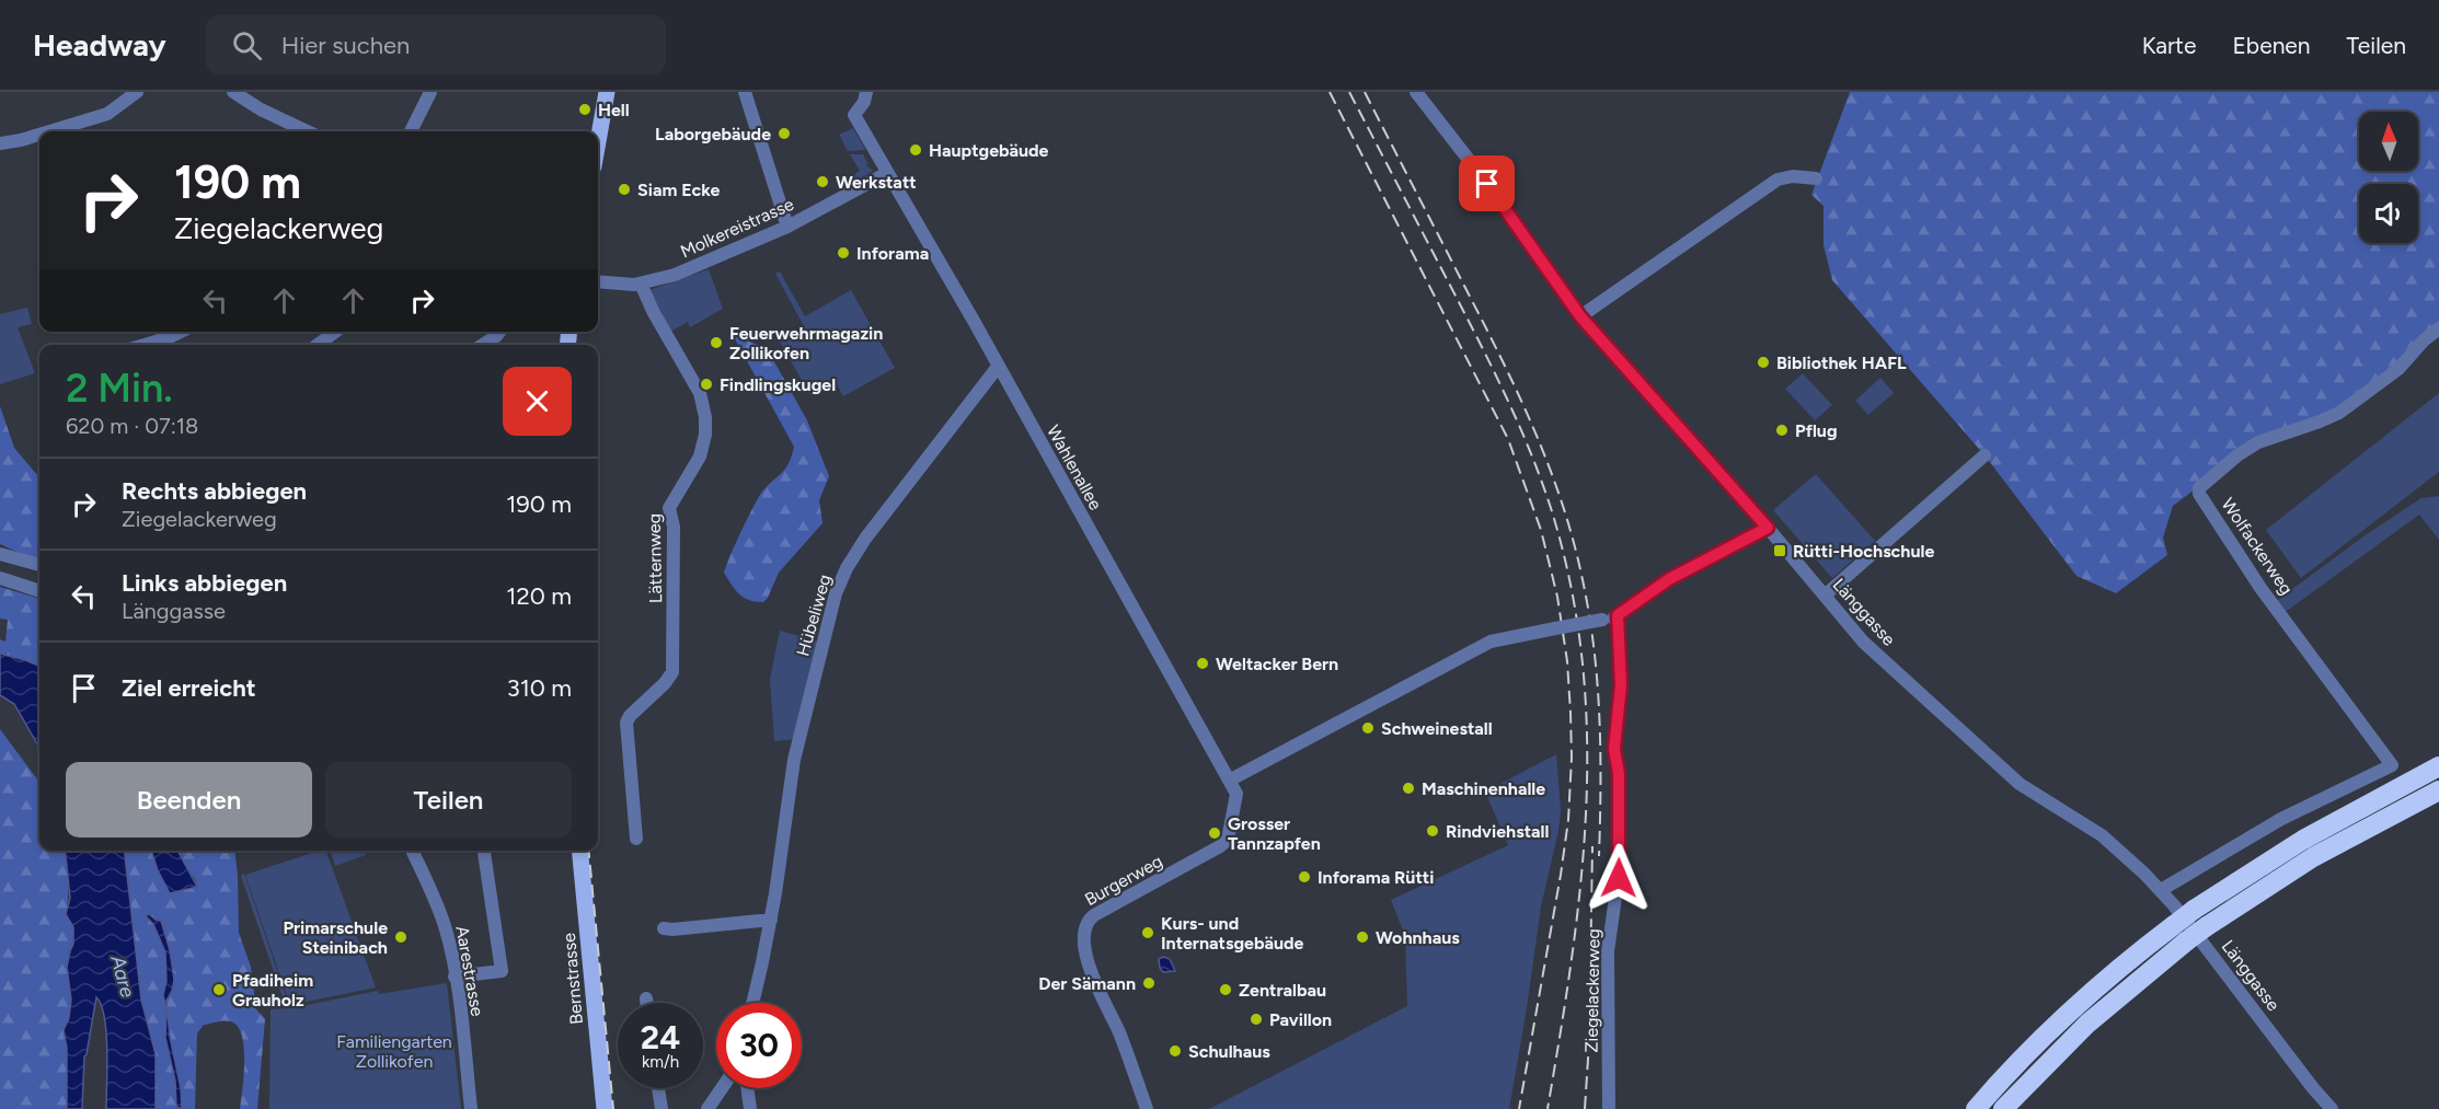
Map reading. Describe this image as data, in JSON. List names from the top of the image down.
{
  "streets": {
    "main road": ["Bernstrasse"],
    "street": [
      "Molkereistrasse",
      "Wahlenallee",
      "Wolfackerweg",
      "Lätternweg",
      "Länggasse",
      "Hübeliweg",
      "Burgerweg",
      "Aarestrasse",
      "Ziegelackerweg"
    ]
  },
  "crossings": [
    ["Molkereistrasse", "Wahlenallee"],
    ["Molkereistrasse", "Lätternweg"],
    ["Wahlenallee", "Hübeliweg"],
    ["Wahlenallee", "Burgerweg"],
    ["Wolfackerweg", "Länggasse"]
  ],
  "water": ["Aare"],
  "parks": ["Familiengarten Zollikofen"],
  "places": {
    "other": [
      "Hell",
      "Laborgebäude",
      "Hauptgebäude",
      "Werkstatt",
      "Siam Ecke",
      "Inforama",
      "Feuerwehrmagazin Zollikofen",
      "Bibliothek HAFL",
      "Findlingskugel",
      "Pflug",
      "Weltacker Bern",
      "Schweinestall",
      "Maschinenhalle",
      "Rindviehstall",
      "Grosser Tannzapfen",
      "Inforama Rütti",
      "Kurs- und Internatsgebäude",
      "Primarschule Steinibach",
      "Wohnhaus",
      "Der Sämann",
      "Pfadiheim Grauholz",
      "Zentralbau",
      "Pavillon",
      "Schulhaus"
    ],
    "transit": ["Rütti-Hochschule"]
  },
  "north": "top",
  "page": {
    "header": "Headway",
    "search": "Hier suchen",
    "nav": ["Karte", "Ebenen", "Teilen"],
    "turn": ["190 m", "Ziegelackerweg"],
    "heading": ["2 Min.", "620 m · 07:18"],
    "list": [
      {
        "name": "Rechts abbiegen",
        "note": "Ziegelackerweg",
        "value": "190 m"
      },
      {
        "name": "Links abbiegen",
        "note": "Länggasse",
        "value": "120 m"
      },
      {
        "name": "Ziel erreicht",
        "value": "310 m"
      }
    ],
    "buttons": ["Beenden", "Teilen"],
    "speed": "24 km/h",
    "limit": "30"
  }
}
